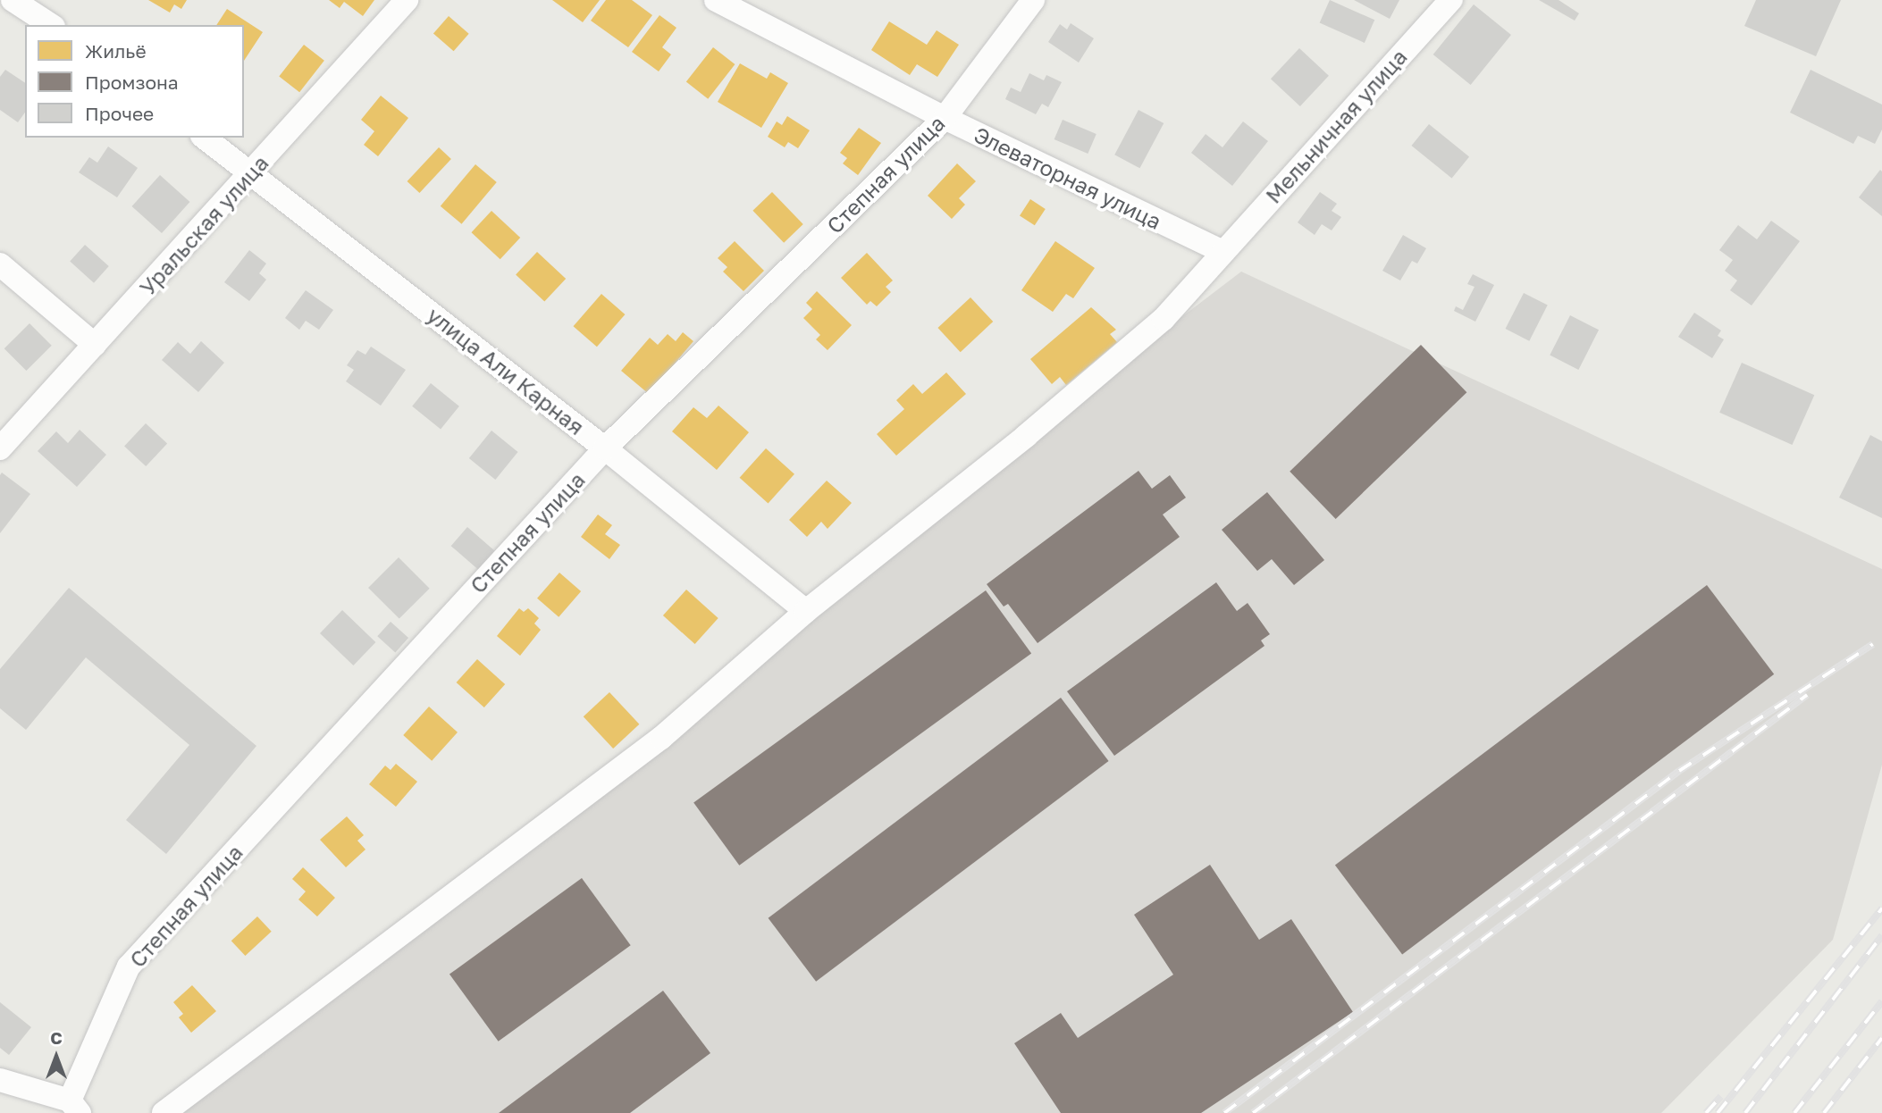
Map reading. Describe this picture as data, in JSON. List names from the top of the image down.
{
  "streets": {
    "street": [
      "Мельничная улица",
      "Степная улица",
      "Элеваторная улица",
      "Уральская улица",
      "улица Али Карная"
    ]
  },
  "crossings": [
    ["Мельничная улица", "Элеваторная улица"],
    ["Степная улица", "Элеваторная улица"],
    ["Степная улица", "улица Али Карная"],
    ["Уральская улица", "улица Али Карная"]
  ],
  "legend": ["Жильё", "Промзона", "Прочее"],
  "north": "top"
}
